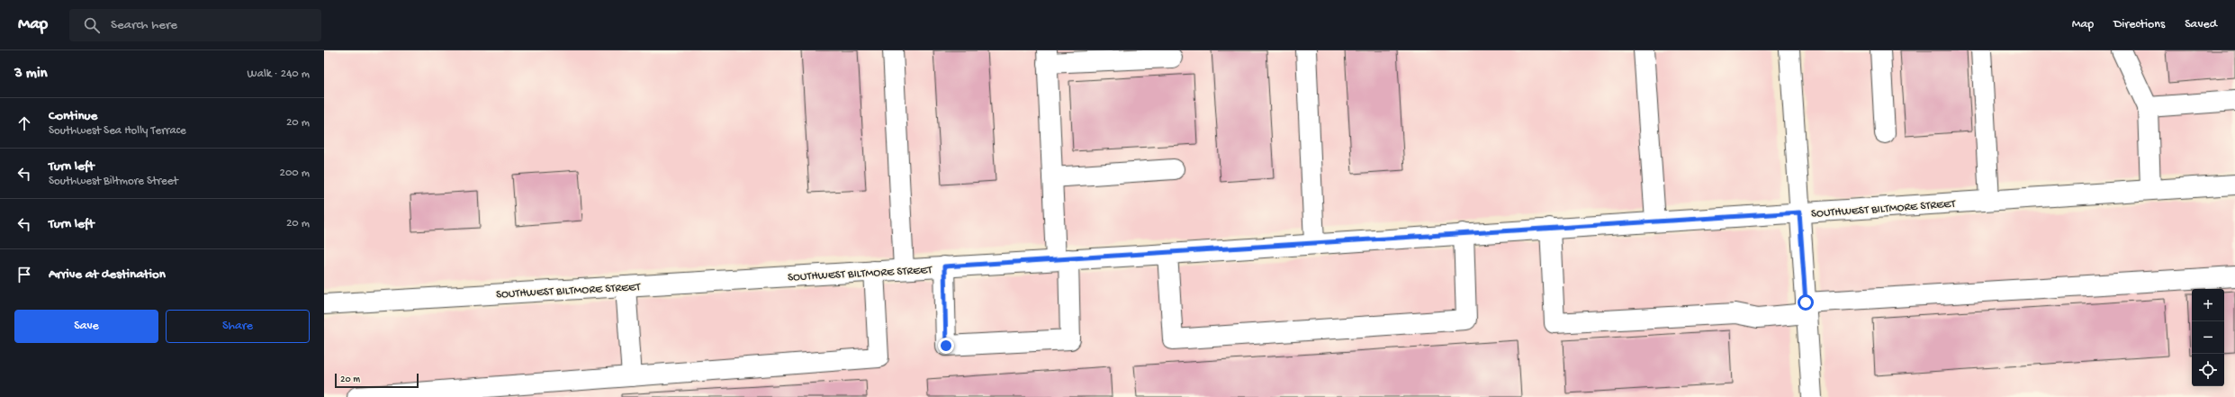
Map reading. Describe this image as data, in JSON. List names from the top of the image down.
{
  "streets": {
    "street": ["SOUTHWEST BILTMORE STREET"]
  },
  "scale_bar": "20 m",
  "page": {
    "header": "Map",
    "search": "Search here",
    "nav": ["Map", "Directions", "Saved"],
    "heading": ["3 min", "Walk · 240 m"],
    "list": [
      ["Continue", "Southwest Sea Holly Terrace", "20 m"],
      ["Turn left", "Southwest Biltmore Street", "200 m"],
      ["Turn left", "20 m"],
      "Arrive at destination"
    ],
    "map_buttons": ["+", "−"],
    "buttons": ["Save", "Share"],
    "scale": "20 m"
  }
}
